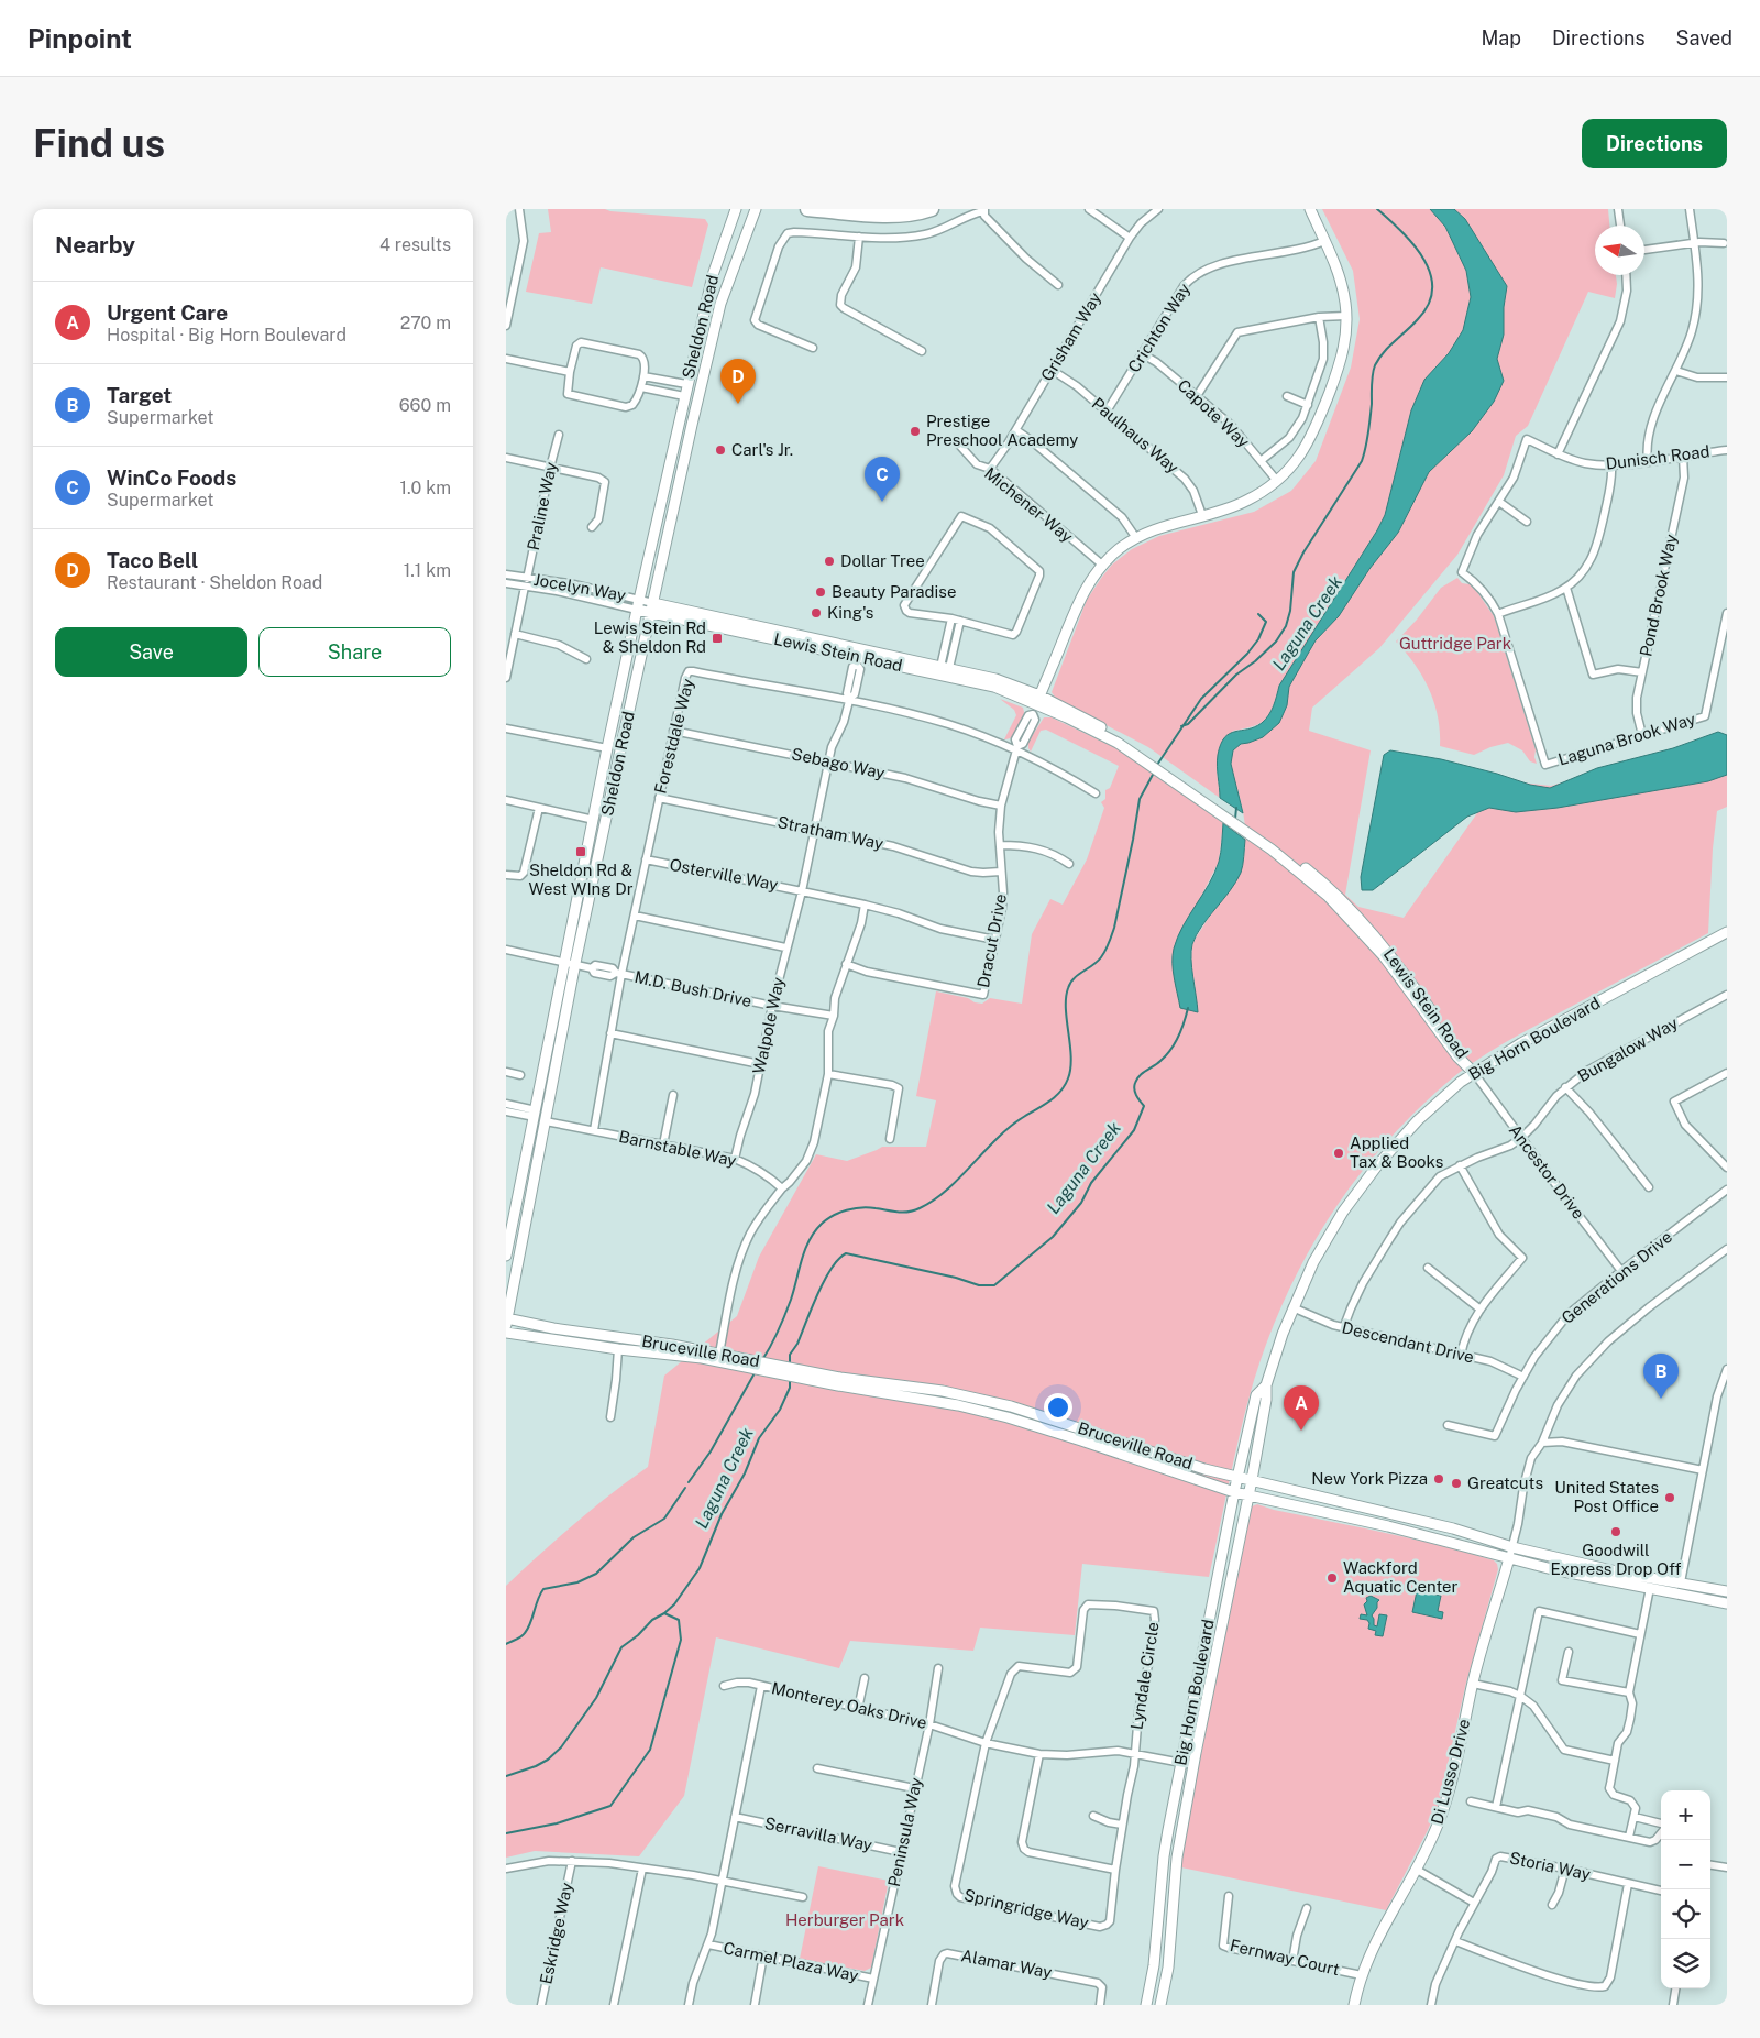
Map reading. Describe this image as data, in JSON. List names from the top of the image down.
{
  "streets": {
    "main road": [
      "Sheldon Road",
      "Lewis Stein Road",
      "Big Horn Boulevard",
      "Bruceville Road",
      "Di Lusso Drive"
    ],
    "street": [
      "Crichton Way",
      "Grisham Way",
      "Capote Way",
      "Paulhaus Way",
      "Dunisch Road",
      "Michener Way",
      "Praline Way",
      "Jocelyn Way",
      "Pond Brook Way",
      "Forestdale Way",
      "Laguna Brook Way",
      "Sebago Way",
      "Stratham Way",
      "Osterville Way",
      "Dracut Drive",
      "M.D. Bush Drive",
      "Walpole Way",
      "Bungalow Way",
      "Barnstable Way",
      "Ancestor Drive",
      "Generations Drive",
      "Descendant Drive",
      "Lyndale Circle",
      "Monterey Oaks Drive",
      "Peninsula Way",
      "Serravilla Way",
      "Storia Way",
      "Springridge Way",
      "Eskridge Way",
      "Fernway Court",
      "Carmel Plaza Way",
      "Alamar Way"
    ]
  },
  "crossings": [
    ["Sheldon Road", "Jocelyn Way"],
    ["Sheldon Road", "Lewis Stein Road"],
    ["Sheldon Road", "M.D. Bush Drive"],
    ["Sheldon Road", "Barnstable Way"],
    ["Sheldon Road", "Bruceville Road"],
    ["Crichton Way", "Capote Way"],
    ["Crichton Way", "Paulhaus Way"],
    ["Grisham Way", "Paulhaus Way"],
    ["Grisham Way", "Michener Way"],
    ["Dunisch Road", "Pond Brook Way"],
    ["Dunisch Road", "Laguna Brook Way"],
    ["Praline Way", "Jocelyn Way"],
    ["Jocelyn Way", "Lewis Stein Road"],
    ["Pond Brook Way", "Laguna Brook Way"],
    ["Lewis Stein Road", "Dracut Drive"],
    ["Lewis Stein Road", "Walpole Way"],
    ["Lewis Stein Road", "Big Horn Boulevard"],
    ["Lewis Stein Road", "Ancestor Drive"],
    ["Forestdale Way", "Sebago Way"],
    ["Forestdale Way", "Stratham Way"],
    ["Forestdale Way", "Osterville Way"],
    ["Forestdale Way", "Dracut Drive"],
    ["Forestdale Way", "M.D. Bush Drive"],
    ["Forestdale Way", "Walpole Way"],
    ["Forestdale Way", "Barnstable Way"],
    ["Sebago Way", "Dracut Drive"],
    ["Sebago Way", "Walpole Way"],
    ["Stratham Way", "Dracut Drive"],
    ["Stratham Way", "Walpole Way"],
    ["Osterville Way", "Walpole Way"],
    ["M.D. Bush Drive", "Walpole Way"],
    ["Walpole Way", "Barnstable Way"],
    ["Big Horn Boulevard", "Ancestor Drive"],
    ["Big Horn Boulevard", "Descendant Drive"],
    ["Big Horn Boulevard", "Bruceville Road"],
    ["Big Horn Boulevard", "Monterey Oaks Drive"],
    ["Bungalow Way", "Ancestor Drive"],
    ["Bungalow Way", "Descendant Drive"],
    ["Ancestor Drive", "Generations Drive"],
    ["Generations Drive", "Descendant Drive"],
    ["Bruceville Road", "Di Lusso Drive"],
    ["Lyndale Circle", "Monterey Oaks Drive"],
    ["Lyndale Circle", "Springridge Way"],
    ["Monterey Oaks Drive", "Peninsula Way"],
    ["Monterey Oaks Drive", "Serravilla Way"],
    ["Monterey Oaks Drive", "Springridge Way"],
    ["Monterey Oaks Drive", "Carmel Plaza Way"],
    ["Di Lusso Drive", "Fernway Court"],
    ["Peninsula Way", "Serravilla Way"],
    ["Peninsula Way", "Carmel Plaza Way"]
  ],
  "water": ["Laguna Creek"],
  "parks": ["Guttridge Park", "Herburger Park"],
  "places": {
    "other": [
      "Prestige Preschool Academy",
      "Carl's Jr.",
      "Dollar Tree",
      "Beauty Paradise",
      "King's",
      "Applied Tax & Books",
      "New York Pizza",
      "Greatcuts",
      "United States Post Office",
      "Goodwill Express Drop Off",
      "Wackford Aquatic Center"
    ],
    "transit": ["Lewis Stein Rd & Sheldon Rd", "Sheldon Rd & West WIng Dr"]
  },
  "north": "left",
  "page": {
    "header": "Pinpoint",
    "nav": ["Map", "Directions", "Saved"],
    "buttons": [
      "Directions",
      ["Save", "Share"]
    ],
    "title": "Find us",
    "heading": ["Nearby", "4 results"],
    "list": [
      {
        "mark": "A",
        "name": "Urgent Care",
        "note": "Hospital · Big Horn Boulevard",
        "value": "270 m"
      },
      {
        "mark": "B",
        "name": "Target",
        "note": "Supermarket",
        "value": "660 m"
      },
      {
        "mark": "C",
        "name": "WinCo Foods",
        "note": "Supermarket",
        "value": "1.0 km"
      },
      {
        "mark": "D",
        "name": "Taco Bell",
        "note": "Restaurant · Sheldon Road",
        "value": "1.1 km"
      }
    ],
    "pins": [
      "D",
      "C",
      "B",
      "A"
    ],
    "map_buttons": ["+", "−"]
  }
}
